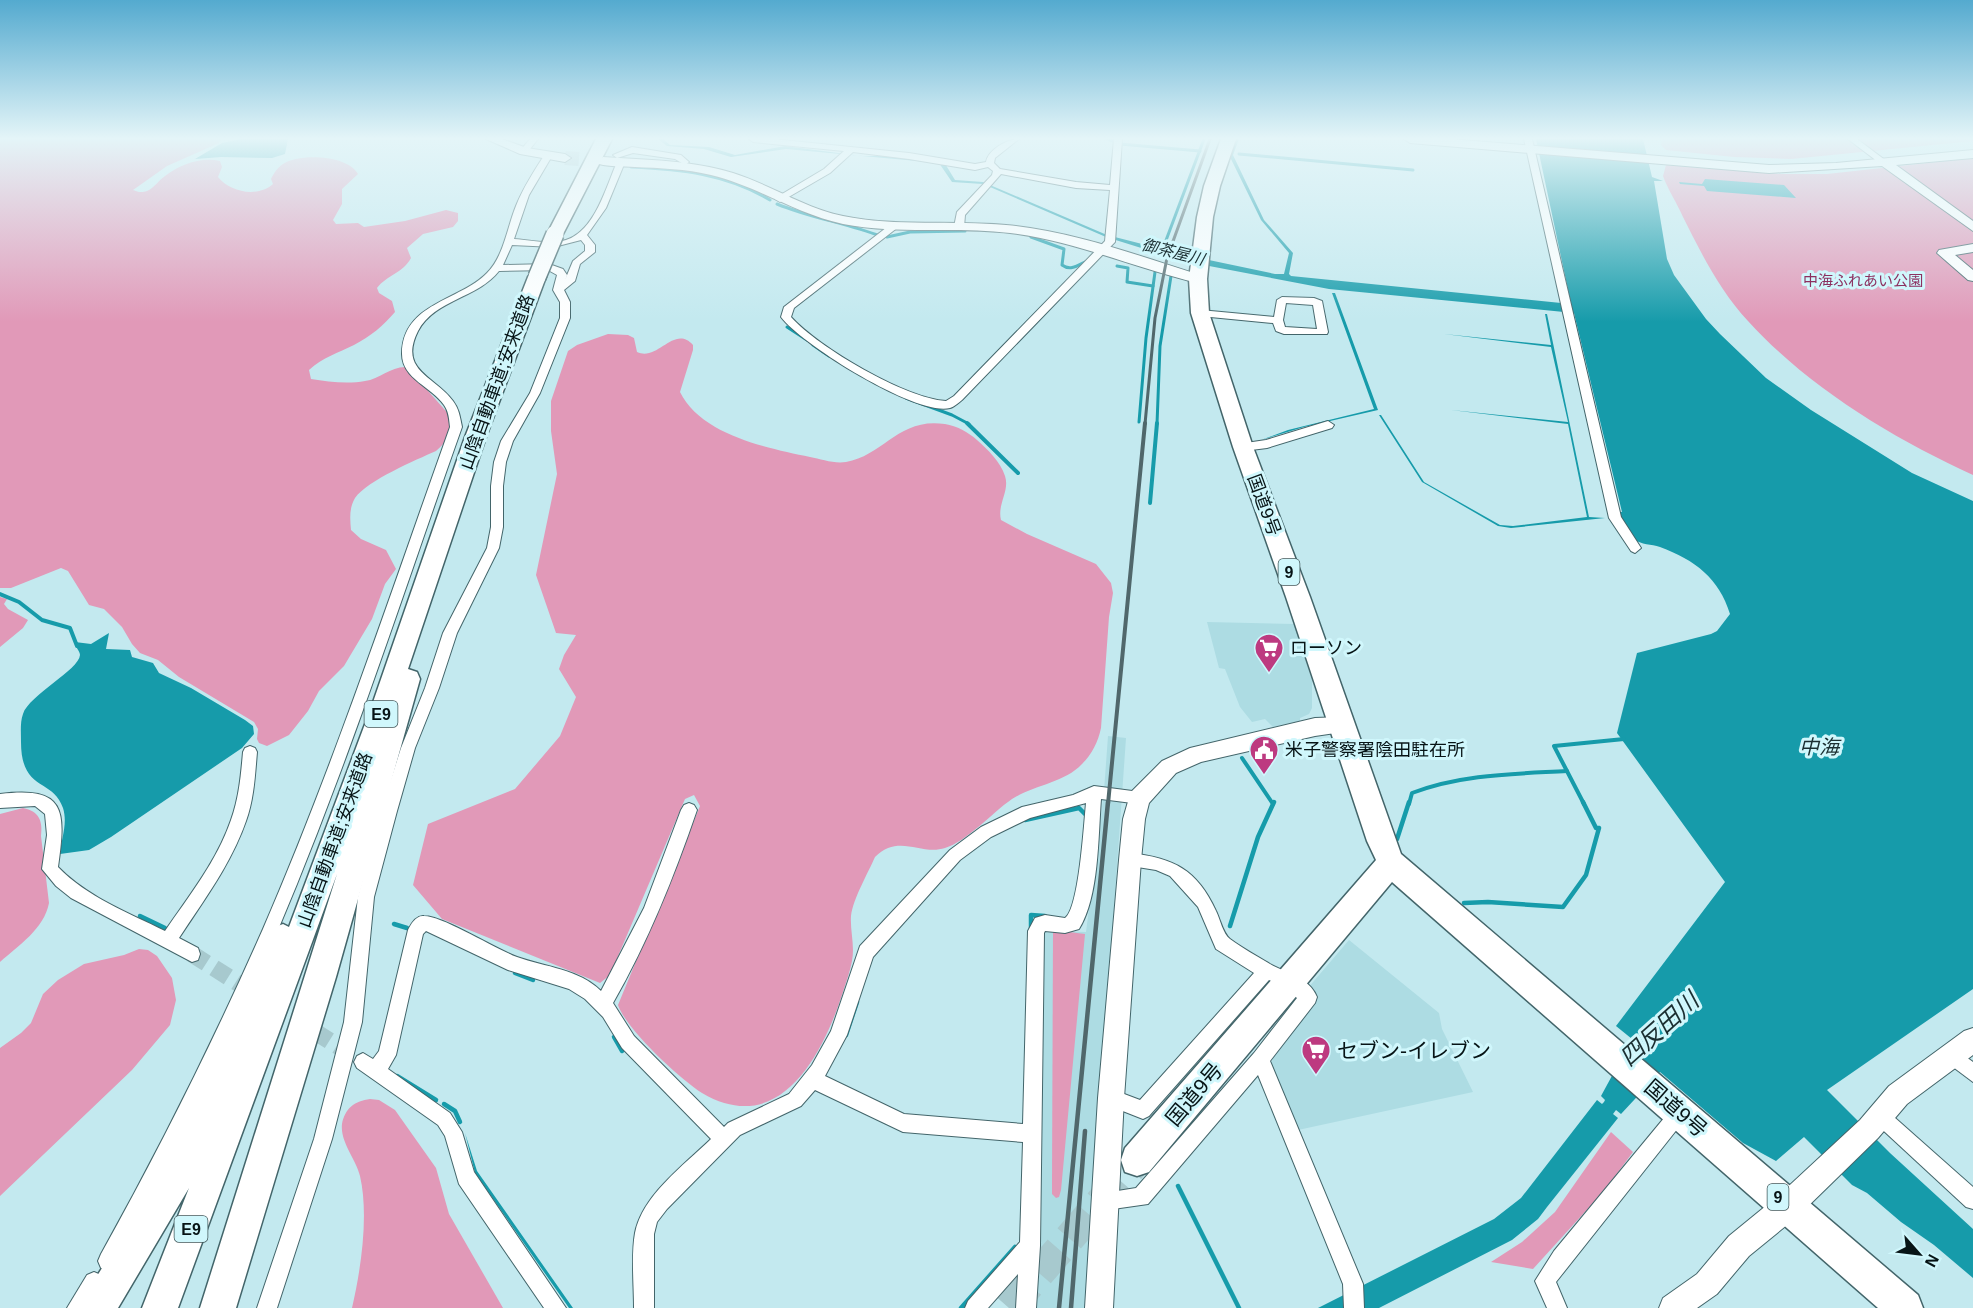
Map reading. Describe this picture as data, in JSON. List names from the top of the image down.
{
  "streets": {
    "highway": [
      "山陰自動車道;安来道路",
      "国道9号",
      "9",
      "E9"
    ]
  },
  "water": ["御茶屋川", "中海", "四反田川"],
  "parks": ["中海ふれあい公園"],
  "places": {
    "supermarket": ["ローソン", "セブン-イレブン"],
    "public building": ["米子警察署陰田駐在所"]
  },
  "north": "bottom right"
}
